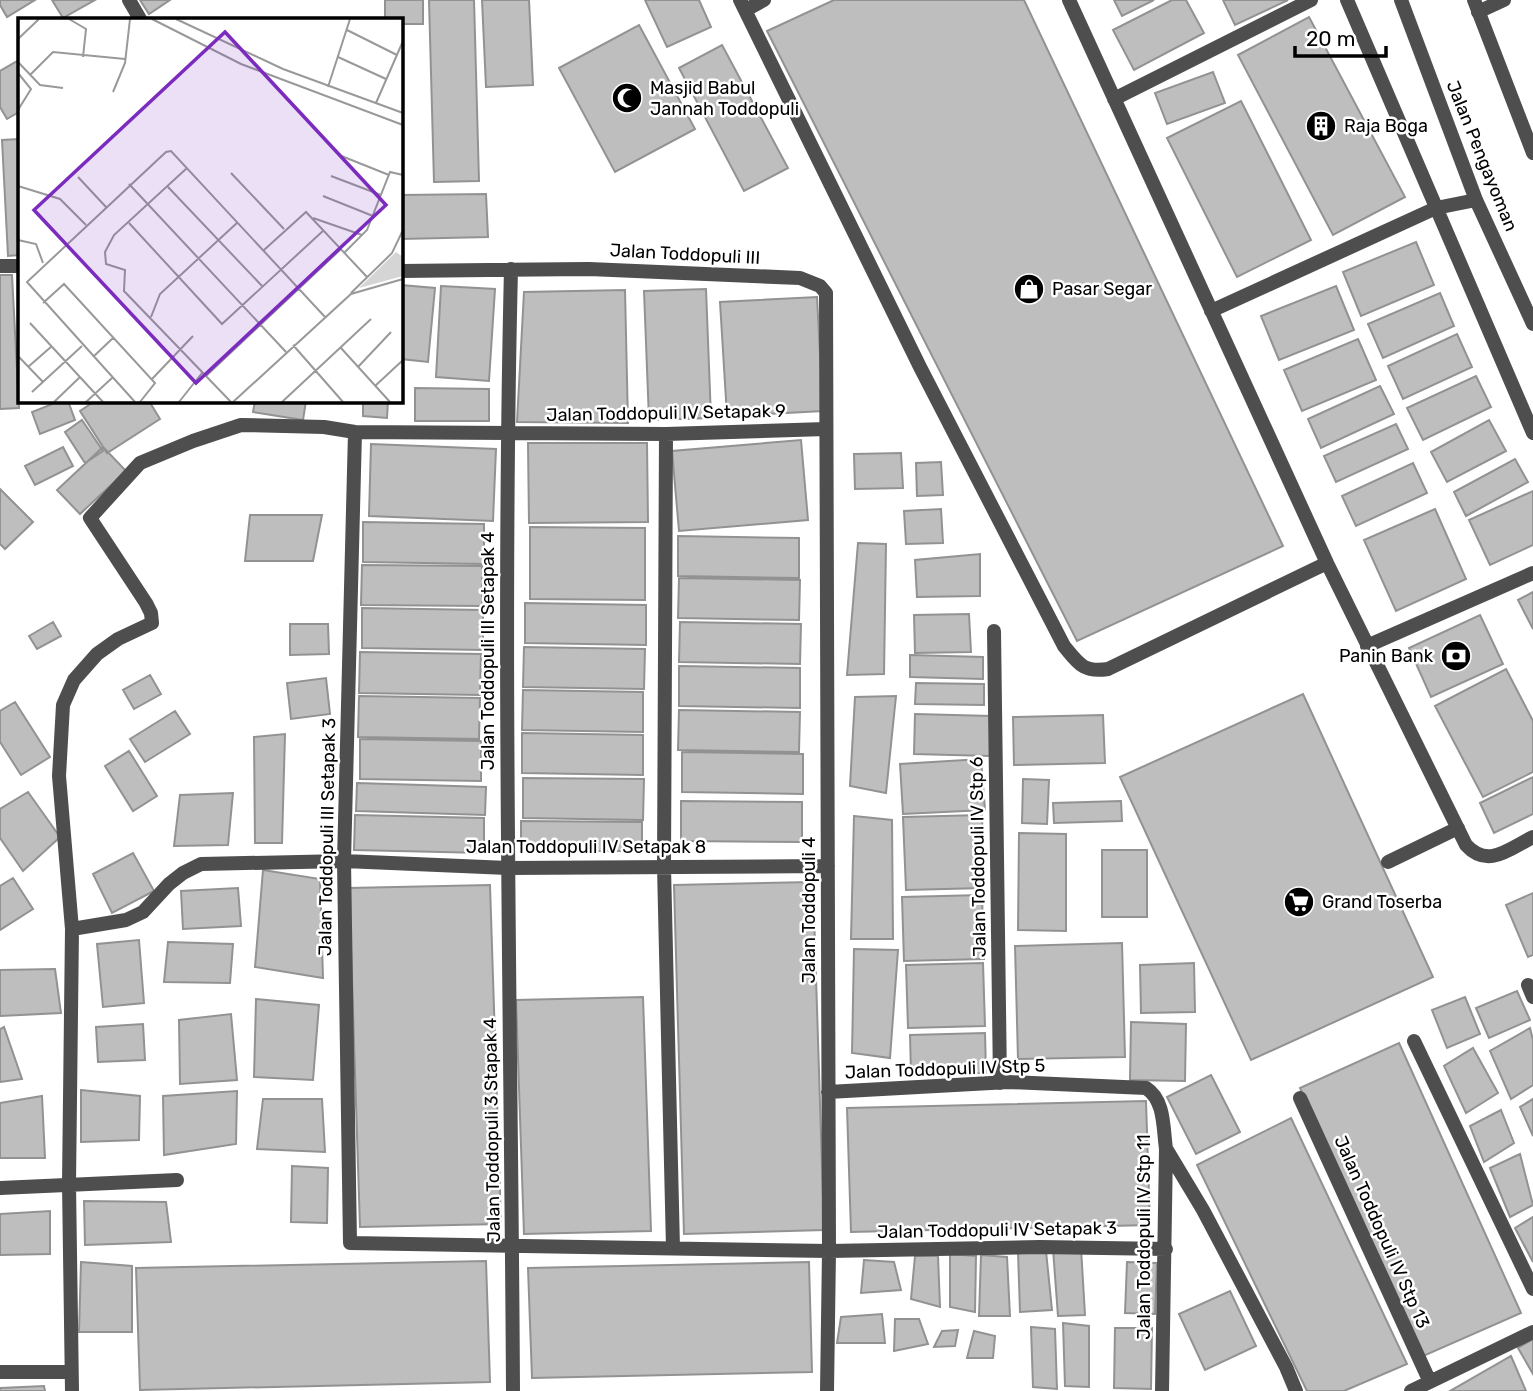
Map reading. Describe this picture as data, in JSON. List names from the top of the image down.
{
  "streets": {
    "street": [
      "Jalan Pengayoman",
      "Jalan Toddopuli III",
      "Jalan Toddopuli IV Setapak 9",
      "Jalan Toddopuli III Setapak 4",
      "Jalan Toddopuli III Setapak 3",
      "Jalan Toddopuli IV Setapak 8",
      "Jalan Toddopuli IV Stp 6",
      "Jalan Toddopuli 4",
      "Jalan Toddopuli IV Stp 5",
      "Jalan Toddopuli 3 Stapak 4",
      "Jalan Toddopuli IV Setapak 3",
      "Jalan Toddopuli IV Stp 13",
      "Jalan Toddopuli IV Stp 11"
    ]
  },
  "crossings": [
    ["Jalan Toddopuli III", "Jalan Toddopuli IV Setapak 9"],
    ["Jalan Toddopuli III", "Jalan Toddopuli III Setapak 4"],
    ["Jalan Toddopuli III", "Jalan Toddopuli 4"],
    ["Jalan Toddopuli IV Setapak 9", "Jalan Toddopuli III Setapak 4"],
    ["Jalan Toddopuli IV Setapak 9", "Jalan Toddopuli III Setapak 3"],
    ["Jalan Toddopuli IV Setapak 9", "Jalan Toddopuli IV Setapak 8"],
    ["Jalan Toddopuli IV Setapak 9", "Jalan Toddopuli 4"],
    ["Jalan Toddopuli III Setapak 4", "Jalan Toddopuli IV Setapak 8"],
    ["Jalan Toddopuli III Setapak 4", "Jalan Toddopuli 3 Stapak 4"],
    ["Jalan Toddopuli III Setapak 3", "Jalan Toddopuli IV Setapak 8"],
    ["Jalan Toddopuli III Setapak 3", "Jalan Toddopuli IV Setapak 3"],
    ["Jalan Toddopuli IV Setapak 8", "Jalan Toddopuli 4"],
    ["Jalan Toddopuli IV Setapak 8", "Jalan Toddopuli 3 Stapak 4"],
    ["Jalan Toddopuli IV Stp 6", "Jalan Toddopuli IV Stp 5"],
    ["Jalan Toddopuli 4", "Jalan Toddopuli IV Stp 5"],
    ["Jalan Toddopuli 4", "Jalan Toddopuli IV Setapak 3"],
    ["Jalan Toddopuli IV Stp 5", "Jalan Toddopuli IV Stp 11"],
    ["Jalan Toddopuli 3 Stapak 4", "Jalan Toddopuli IV Setapak 3"],
    ["Jalan Toddopuli IV Setapak 3", "Jalan Toddopuli IV Stp 11"]
  ],
  "places": {
    "mosque": ["Masjid Babul Jannah Toddopuli"],
    "building": ["Raja Boga"],
    "shop": ["Pasar Segar"],
    "bank": ["Panin Bank"],
    "supermarket": ["Grand Toserba"]
  },
  "scale_bar": "20 m"
}
